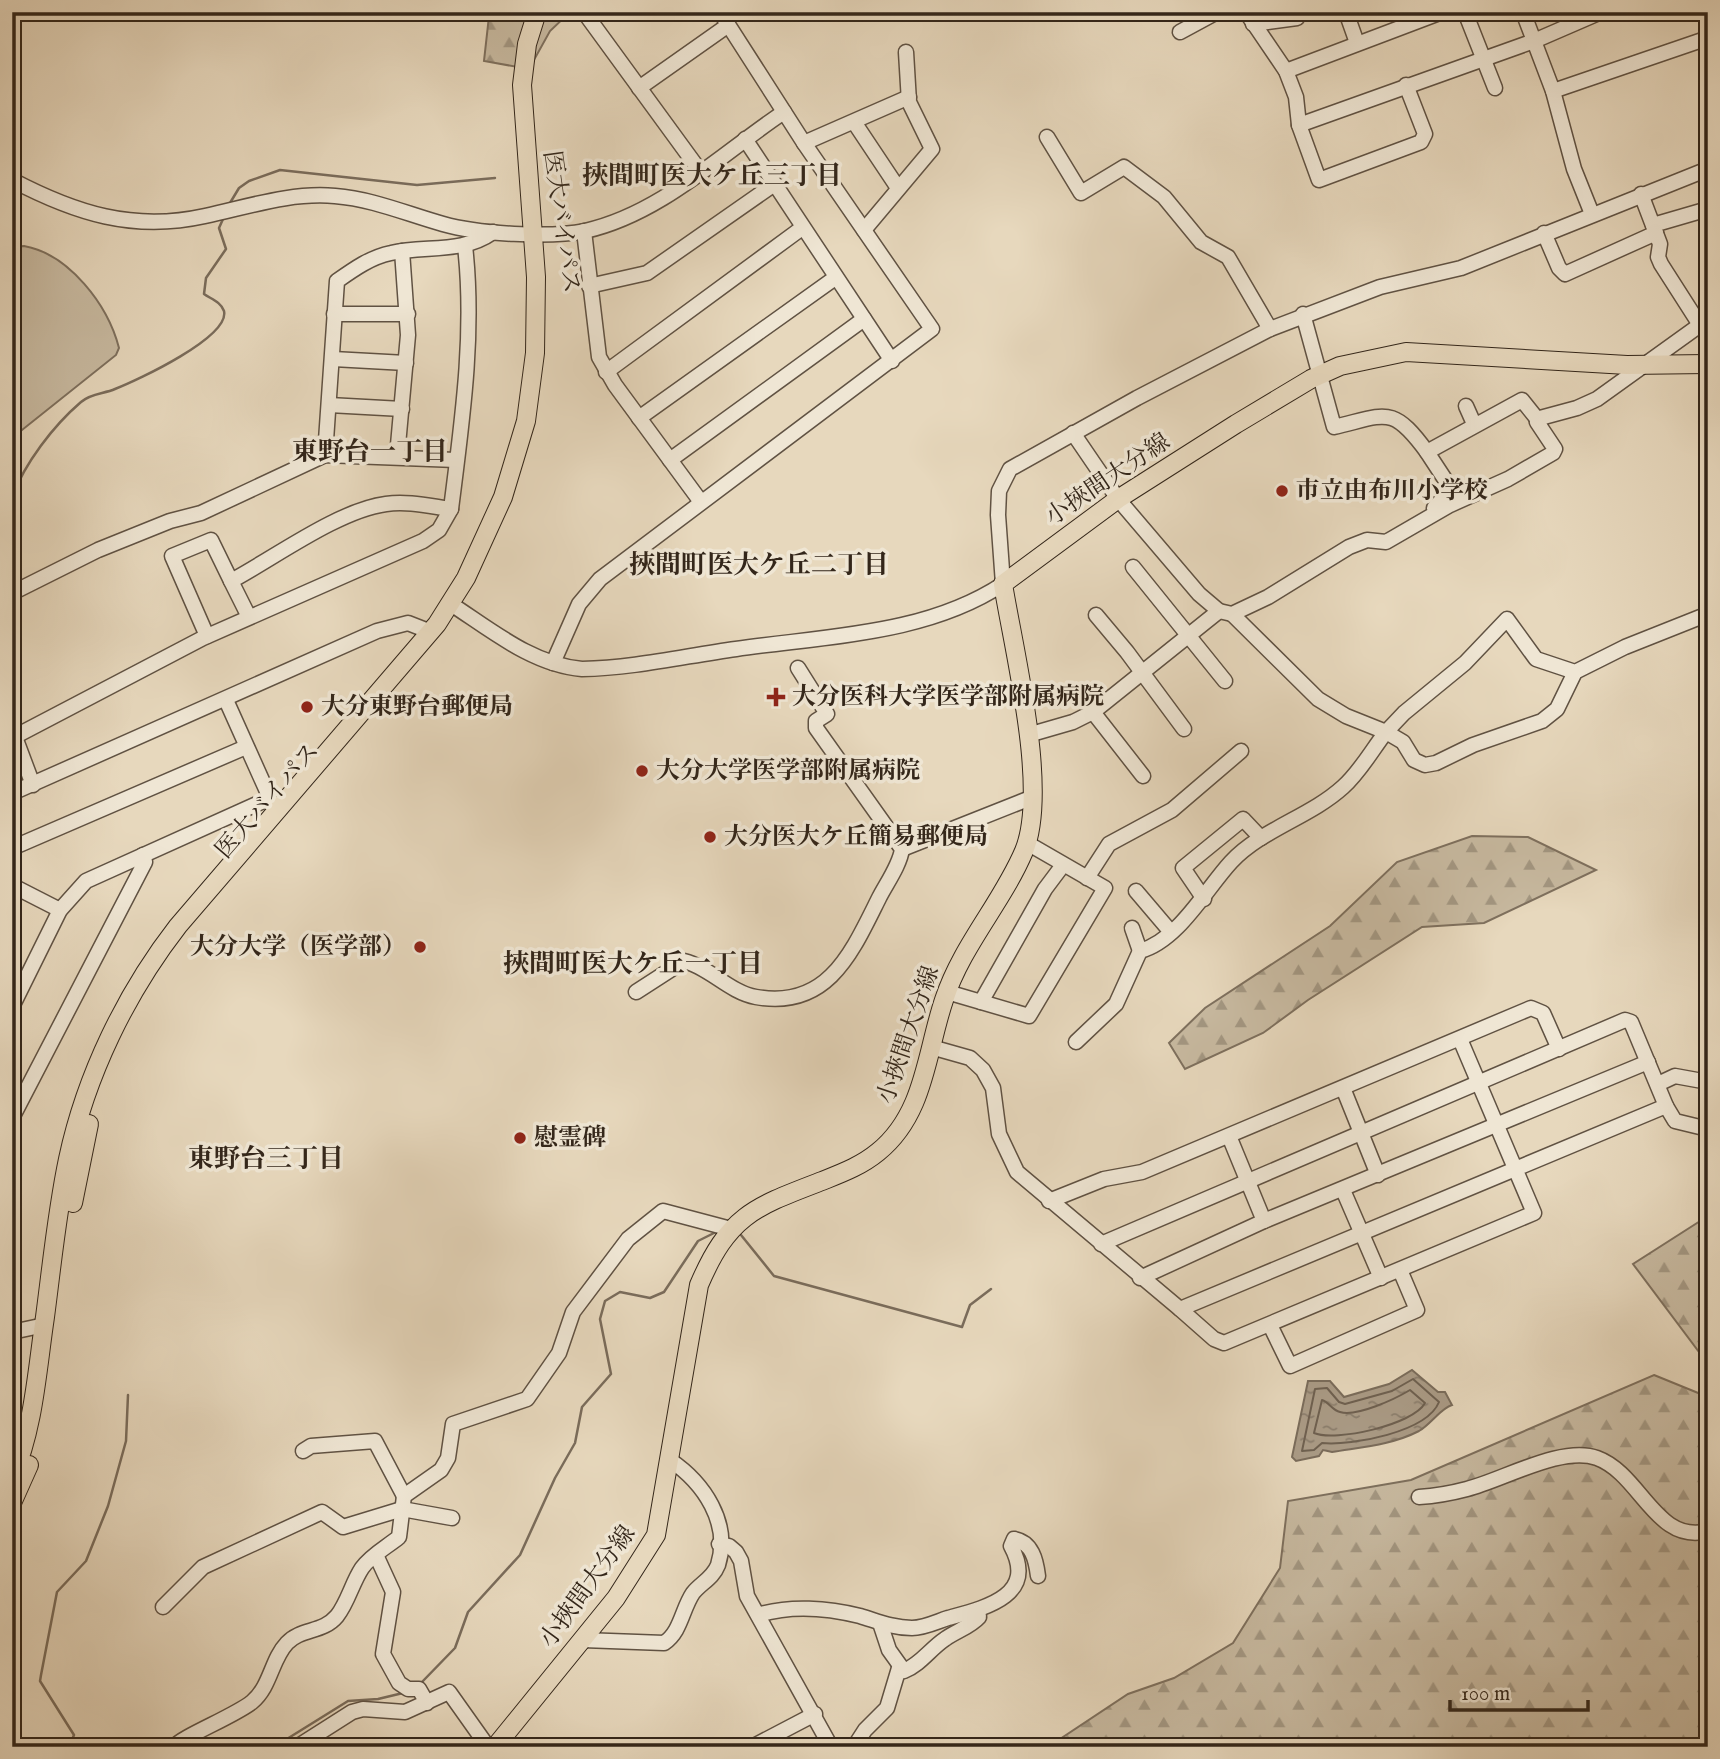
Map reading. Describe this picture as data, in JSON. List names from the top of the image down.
{
  "streets": {
    "main road": ["医大バイパス", "小挾間大分線"]
  },
  "districts": [
    "挾間町医大ケ丘三丁目",
    "東野台一丁目",
    "挾間町医大ケ丘二丁目",
    "挾間町医大ケ丘一丁目",
    "東野台三丁目"
  ],
  "places": {
    "other": [
      "市立由布川小学校",
      "大分東野台郵便局",
      "大分大学医学部附属病院",
      "大分医大ケ丘簡易郵便局",
      "大分大学（医学部）",
      "慰霊碑"
    ],
    "health": ["大分医科大学医学部附属病院"]
  },
  "scale_bar": "100 m"
}
